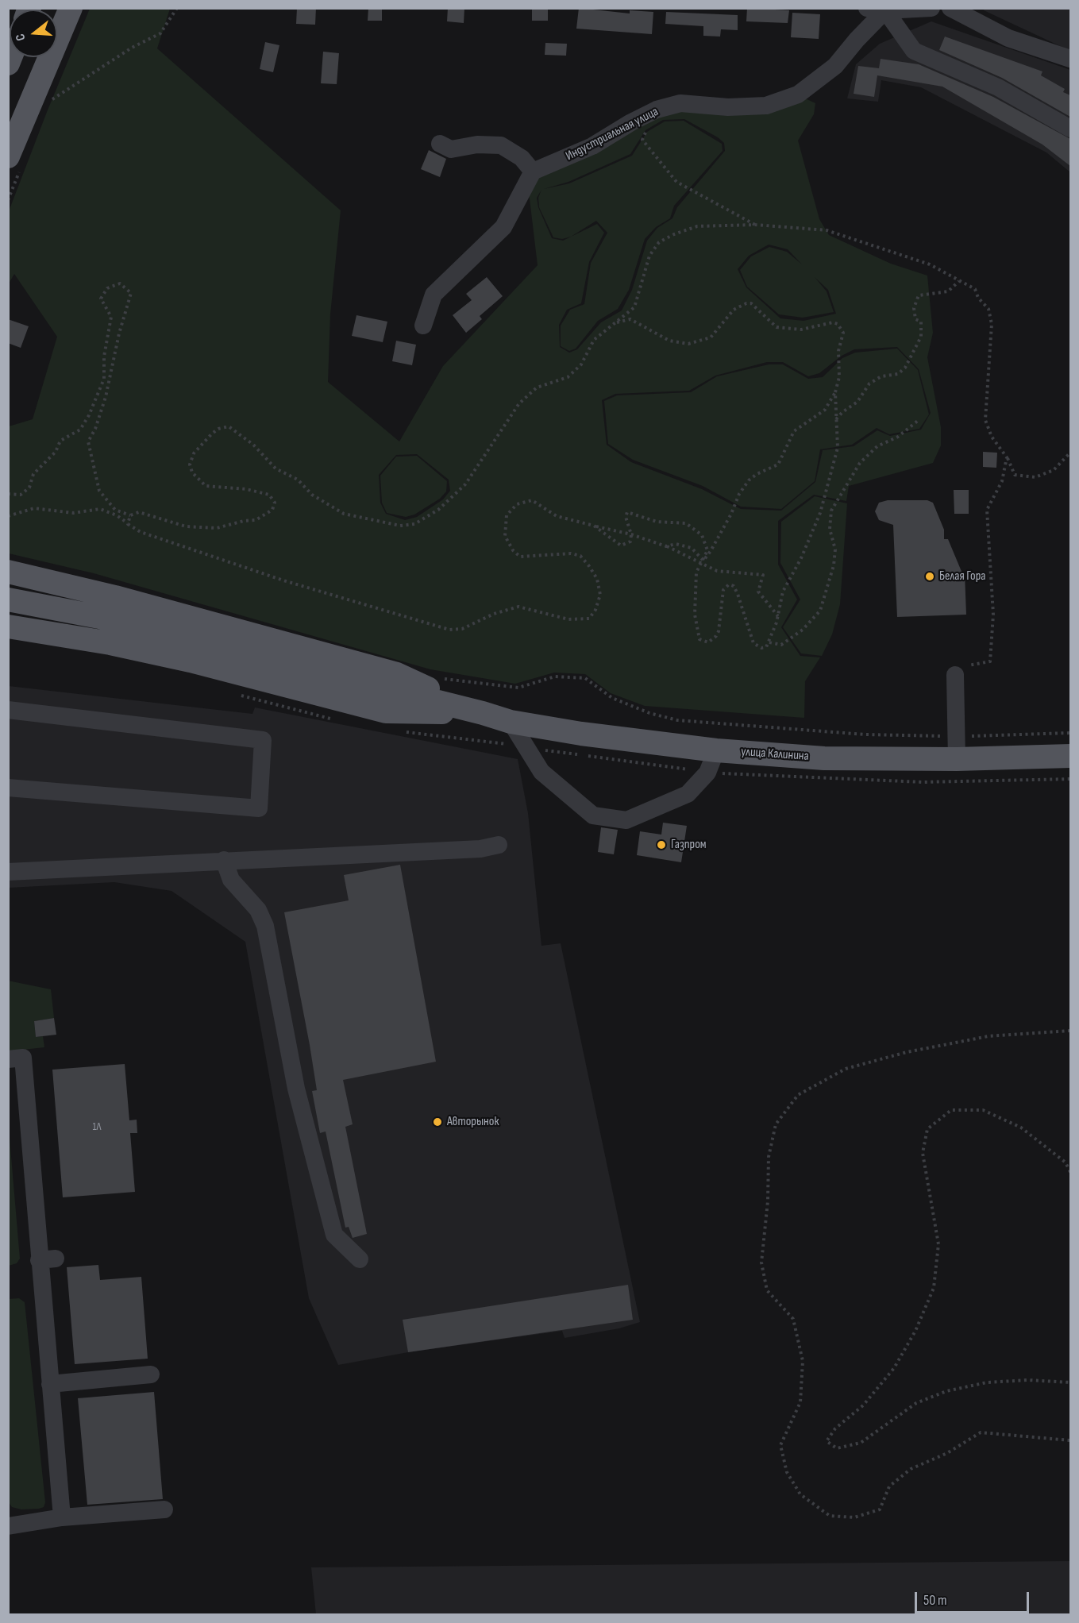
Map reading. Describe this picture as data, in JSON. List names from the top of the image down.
{
  "streets": {
    "main road": ["улица Калинина"],
    "street": ["Индустриальная улица"]
  },
  "places": ["Белая Гора", "Газпром", "Авторынок"],
  "house_numbers": ["1Л"],
  "scale_bar": "50 m",
  "north": "left"
}
